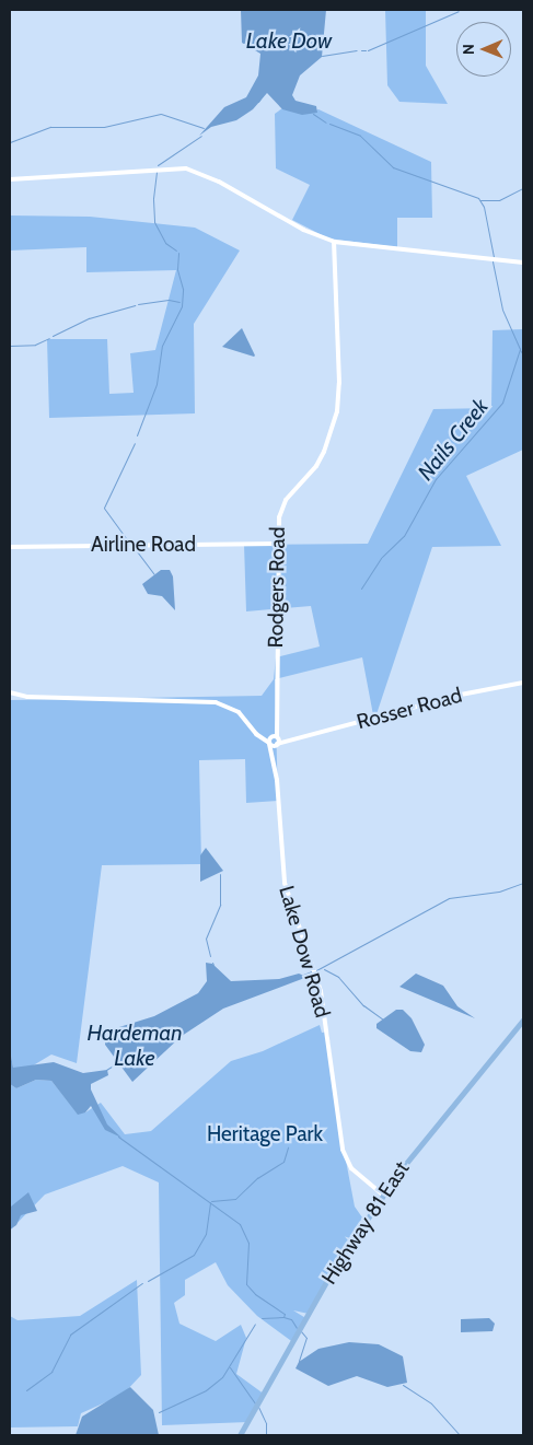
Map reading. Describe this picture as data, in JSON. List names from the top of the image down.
{
  "streets": {
    "main road": ["Highway 81 East"],
    "street": [
      "Airline Road",
      "Rodgers Road",
      "Rosser Road",
      "Lake Dow Road"
    ]
  },
  "crossings": [
    ["Airline Road", "Rodgers Road"],
    ["Rodgers Road", "Rosser Road"],
    ["Rodgers Road", "Lake Dow Road"],
    ["Rosser Road", "Lake Dow Road"],
    ["Lake Dow Road", "Highway 81 East"]
  ],
  "water": ["Lake Dow", "Nails Creek", "Hardeman Lake"],
  "parks": ["Heritage Park"],
  "north": "left"
}
